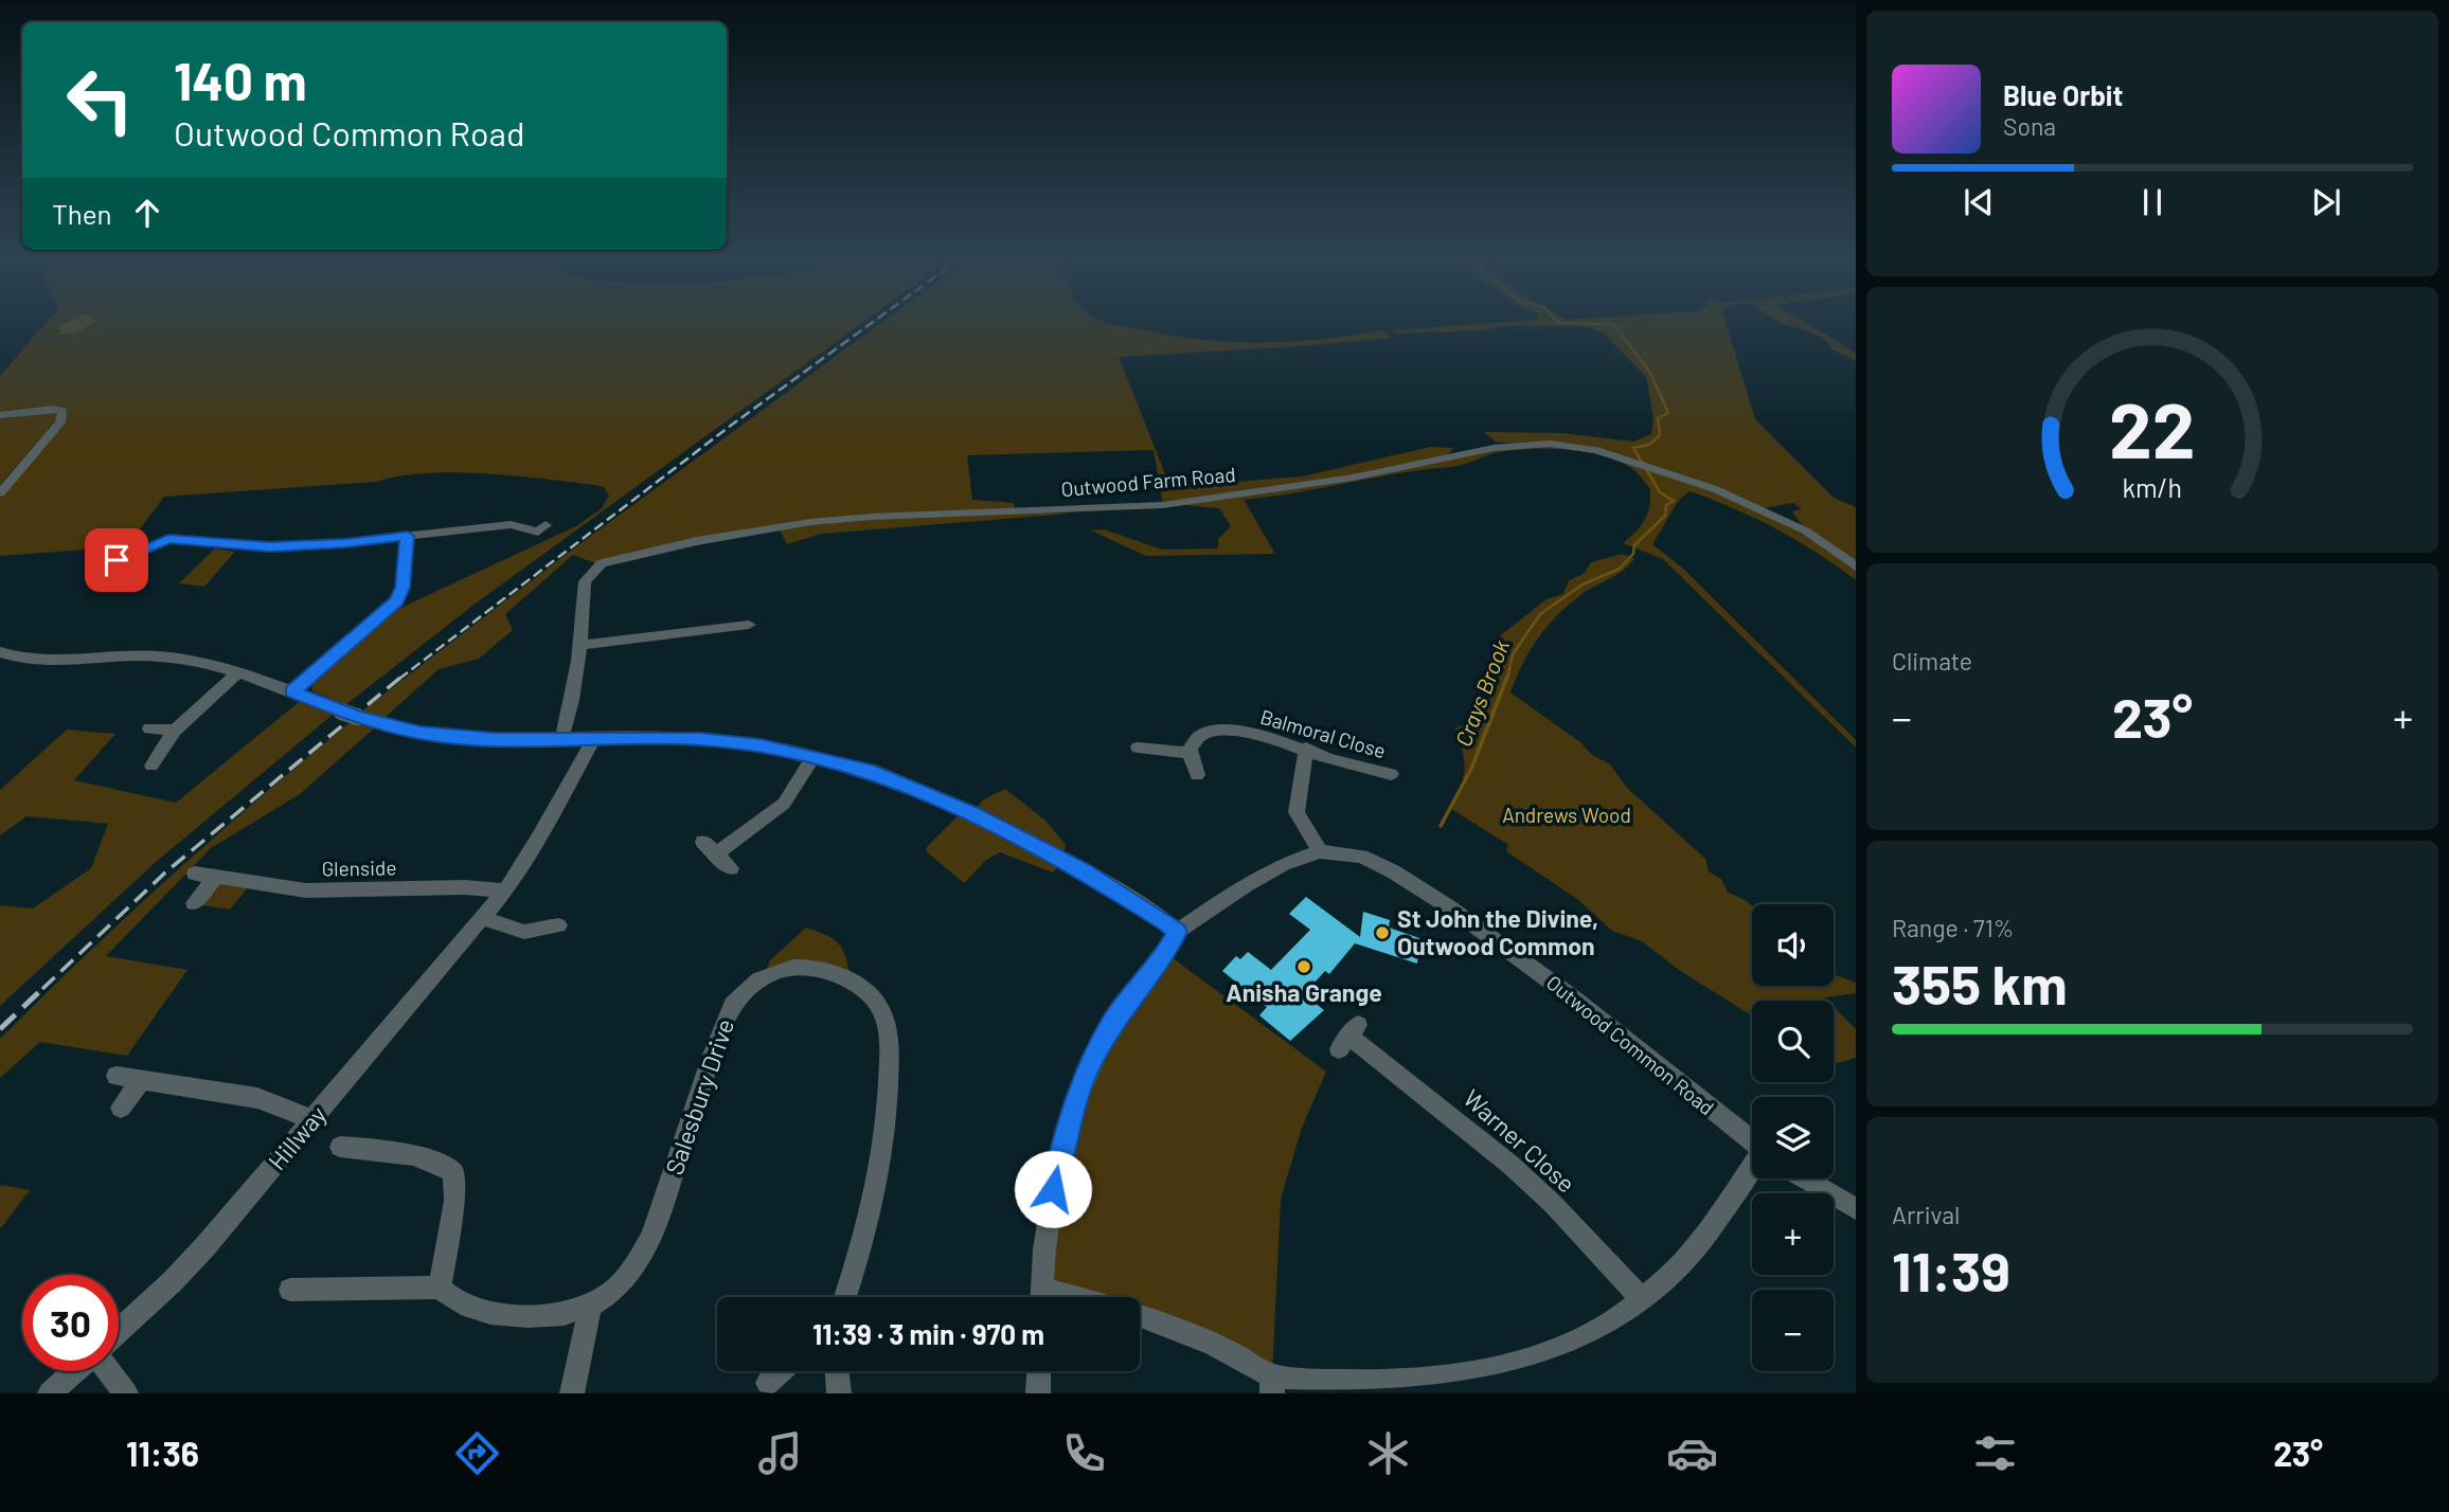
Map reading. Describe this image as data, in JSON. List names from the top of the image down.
{
  "streets": {
    "street": [
      "Outwood Farm Road",
      "Balmoral Close",
      "Glenside",
      "Outwood Common Road",
      "Salesbury Drive",
      "Hillway",
      "Warner Close"
    ]
  },
  "crossings": [
    ["Glenside", "Hillway"]
  ],
  "water": ["Crays Brook"],
  "parks": ["Andrews Wood"],
  "places": ["St John the Divine, Outwood Common", "Anisha Grange"],
  "page": {
    "turn": ["140 m", "Outwood Common Road"],
    "song": ["Blue Orbit", "Sona"],
    "then": "Then",
    "tile": [
      "Climate",
      ["Range · 71%", "355 km"],
      ["Arrival", "11:39"]
    ],
    "heat": ["−", "23°", "+"],
    "map_buttons": ["+", "−"],
    "limit": "30",
    "trip": "11:39 · 3 min · 970 m",
    "tabs": ["11:36", "23°"],
    "gauge": ["22", "km/h"]
  }
}
